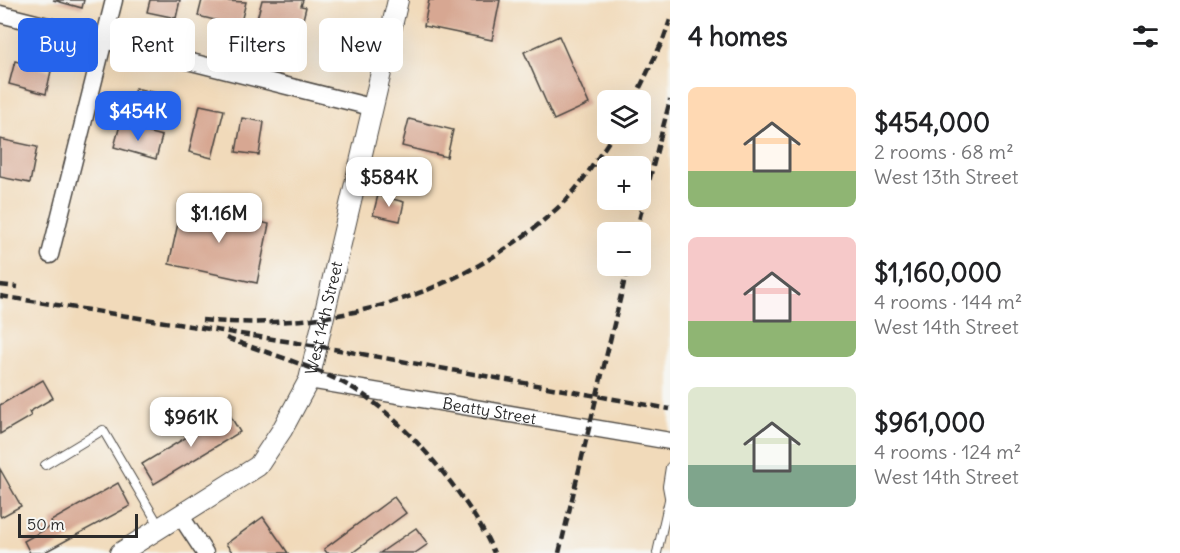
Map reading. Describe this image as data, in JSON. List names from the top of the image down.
{
  "streets": {
    "street": ["West 14th Street", "Beatty Street"]
  },
  "crossings": [
    ["West 14th Street", "Beatty Street"]
  ],
  "scale_bar": "50 m",
  "page": {
    "heading": "4 homes",
    "chip": [
      "Buy",
      "Rent",
      "Filters",
      "New"
    ],
    "list": [
      {
        "name": "$454,000",
        "note": "2 rooms · 68 m² · West 13th Street"
      },
      {
        "name": "$1,160,000",
        "note": "4 rooms · 144 m² · West 14th Street"
      },
      {
        "name": "$961,000",
        "note": "4 rooms · 124 m² · West 14th Street"
      }
    ],
    "map_buttons": ["+", "−"],
    "price": [
      "$454K",
      "$584K",
      "$1.16M",
      "$961K"
    ],
    "scale": "50 m"
  }
}
